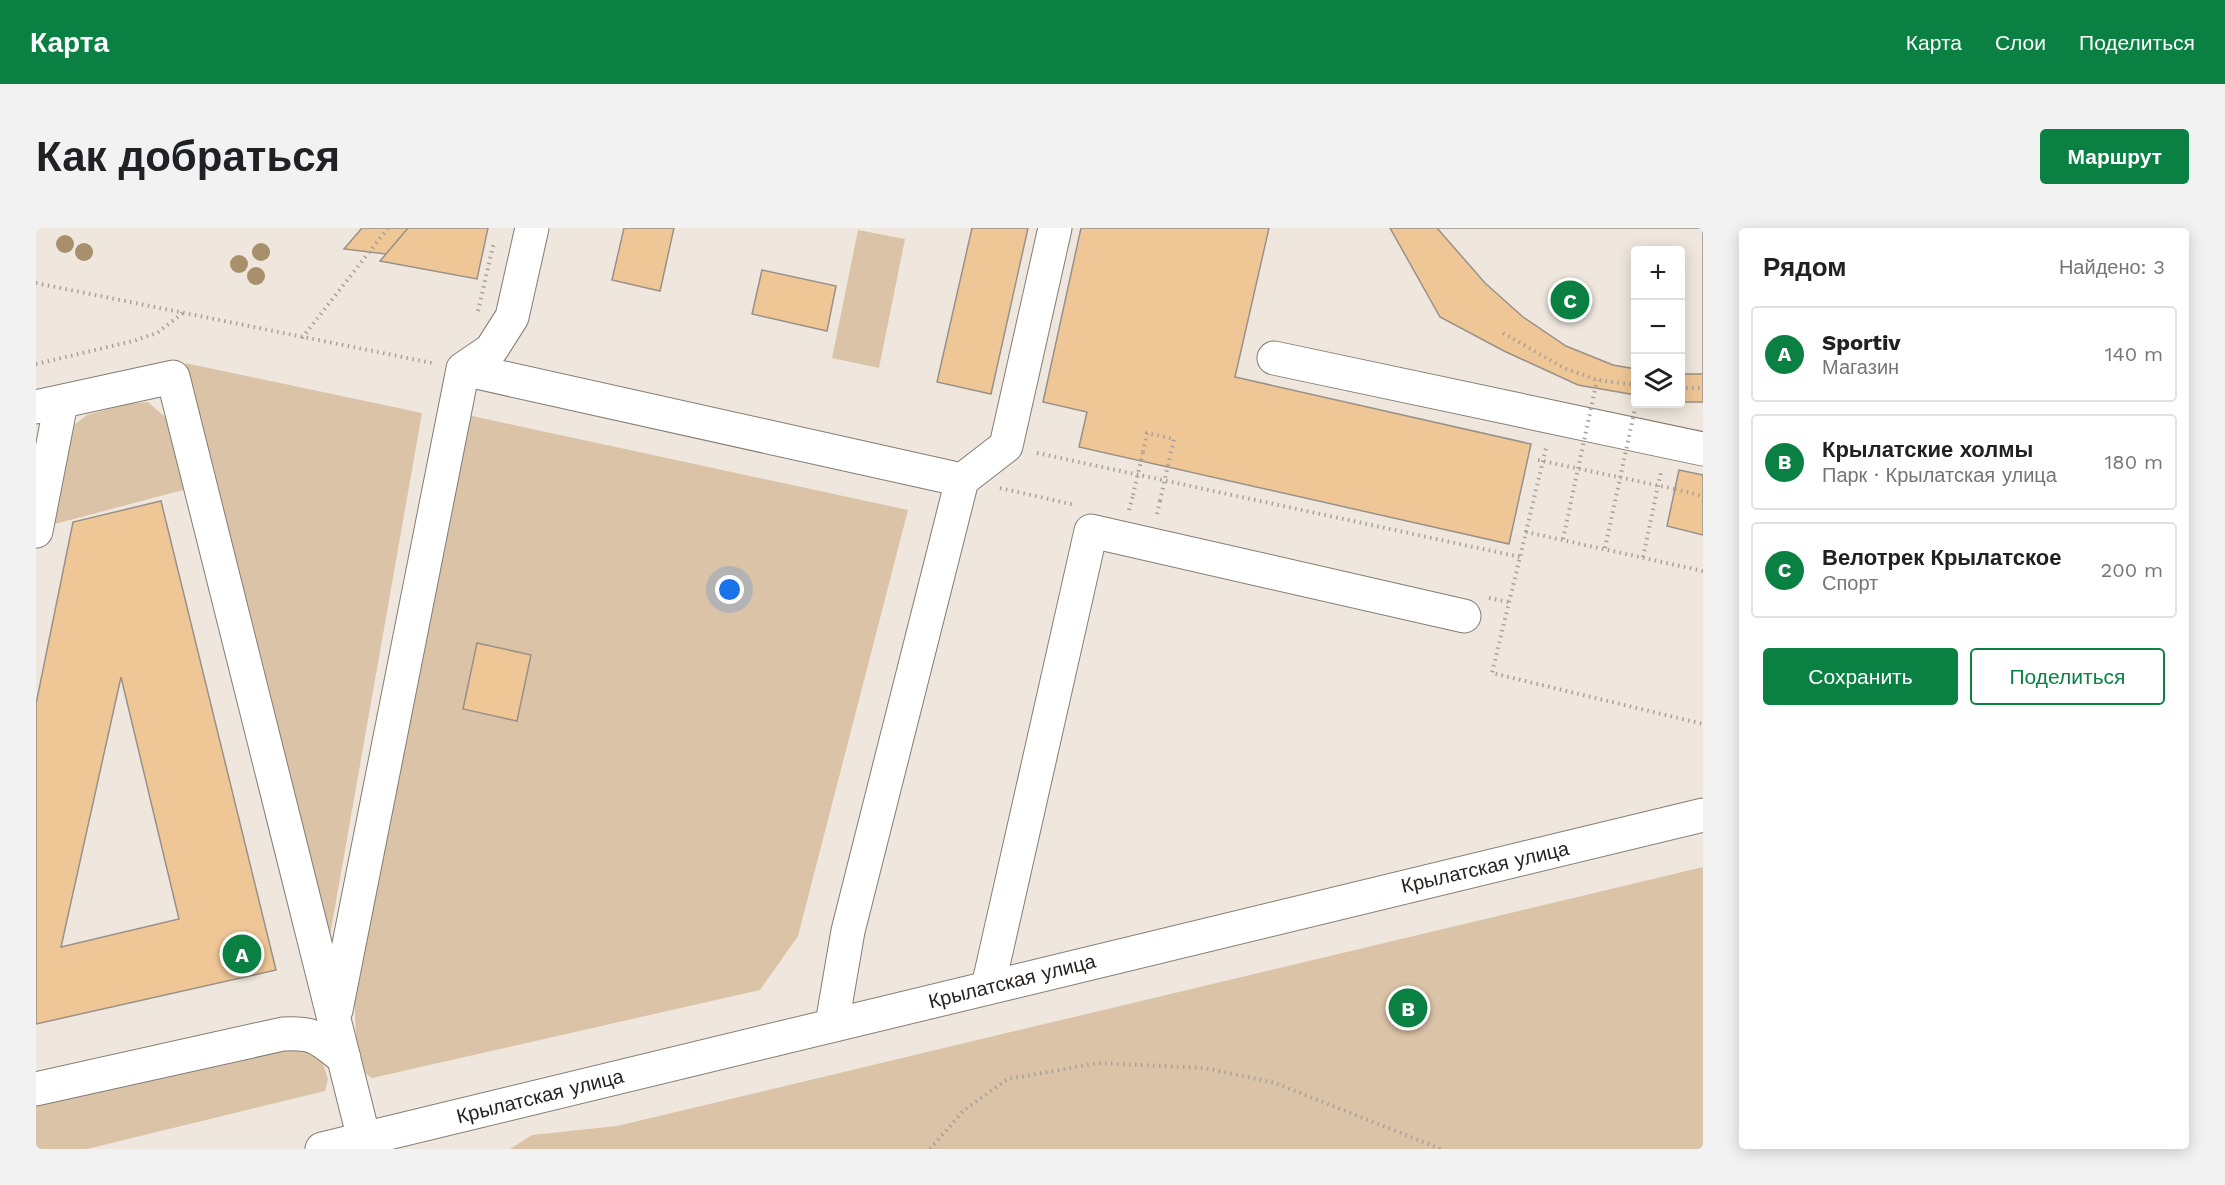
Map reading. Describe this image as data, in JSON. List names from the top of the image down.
{
  "streets": {
    "main road": ["Крылатская улица"]
  },
  "page": {
    "header": "Карта",
    "nav": ["Карта", "Слои", "Поделиться"],
    "buttons": [
      "Маршрут",
      ["Сохранить", "Поделиться"]
    ],
    "title": "Как добраться",
    "heading": ["Рядом", "Найдено: 3"],
    "map_buttons": ["+", "−"],
    "pins": ["C", "A", "B"],
    "list": [
      {
        "mark": "A",
        "name": "Sportiv",
        "note": "Магазин",
        "value": "140 m"
      },
      {
        "mark": "B",
        "name": "Крылатские холмы",
        "note": "Парк · Крылатская улица",
        "value": "180 m"
      },
      {
        "mark": "C",
        "name": "Велотрек Крылатское",
        "note": "Спорт",
        "value": "200 m"
      }
    ]
  }
}
